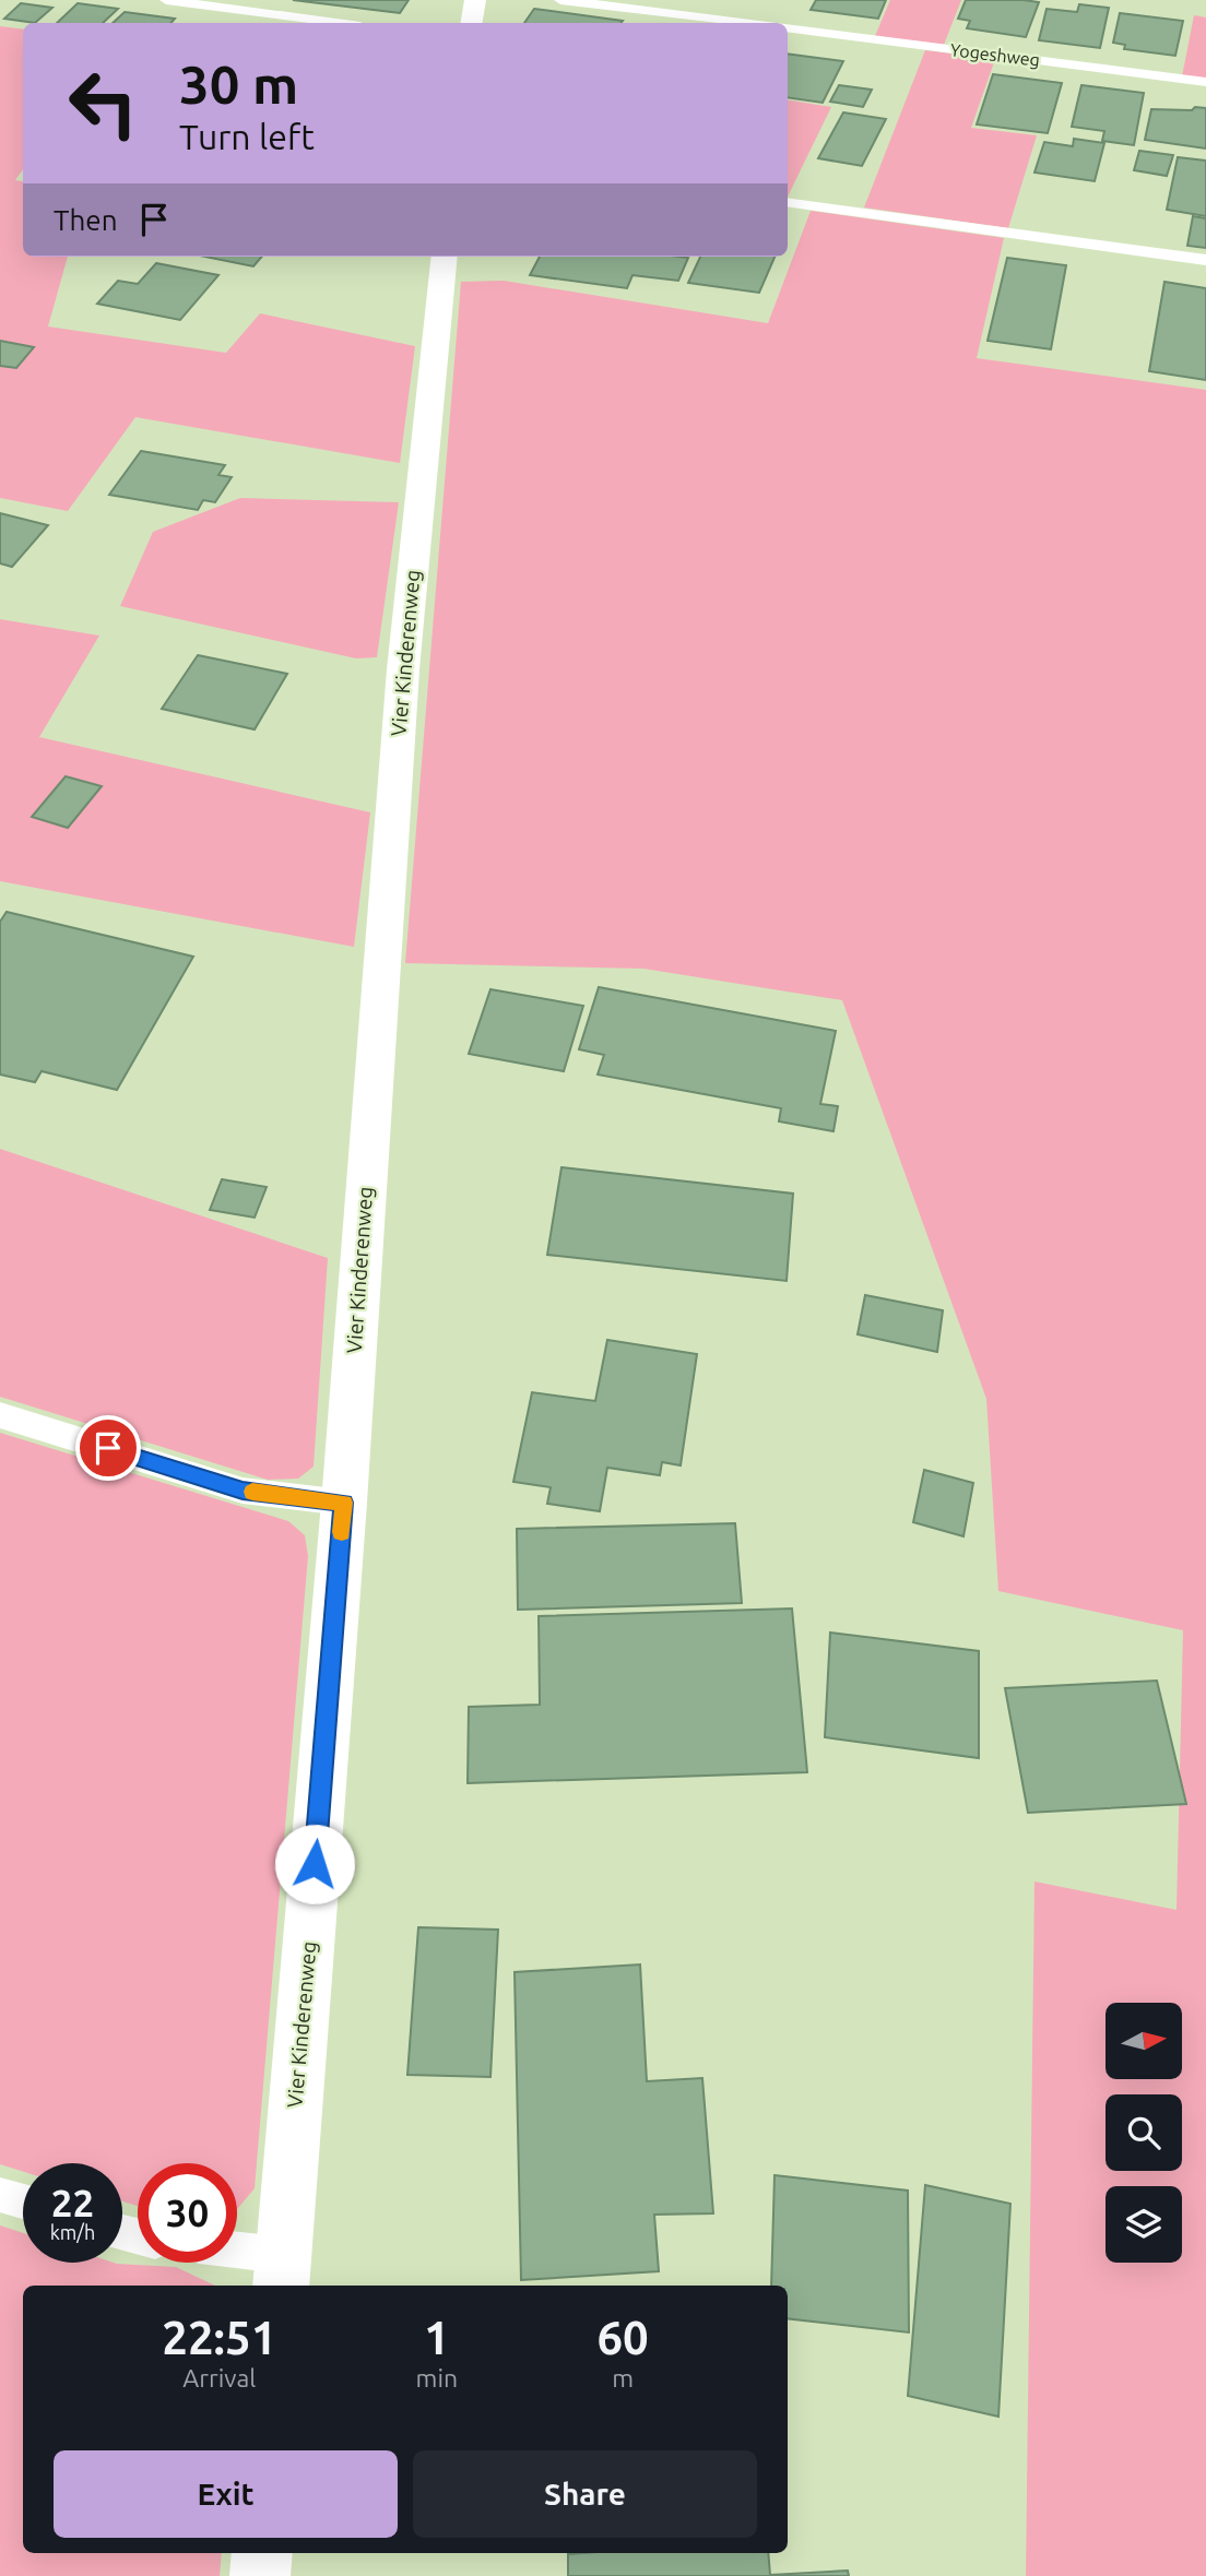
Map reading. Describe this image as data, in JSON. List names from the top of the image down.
{
  "streets": {
    "street": ["Vier Kinderenweg"],
    "lane": ["Yogeshweg"]
  },
  "north": "right",
  "page": {
    "turn": ["30 m", "Turn left"],
    "then": "Then",
    "speed": "22 km/h",
    "limit": "30",
    "eta": [
      "22:51",
      "Arrival",
      "1",
      "min",
      "60",
      "m"
    ],
    "buttons": ["Exit", "Share"]
  }
}
